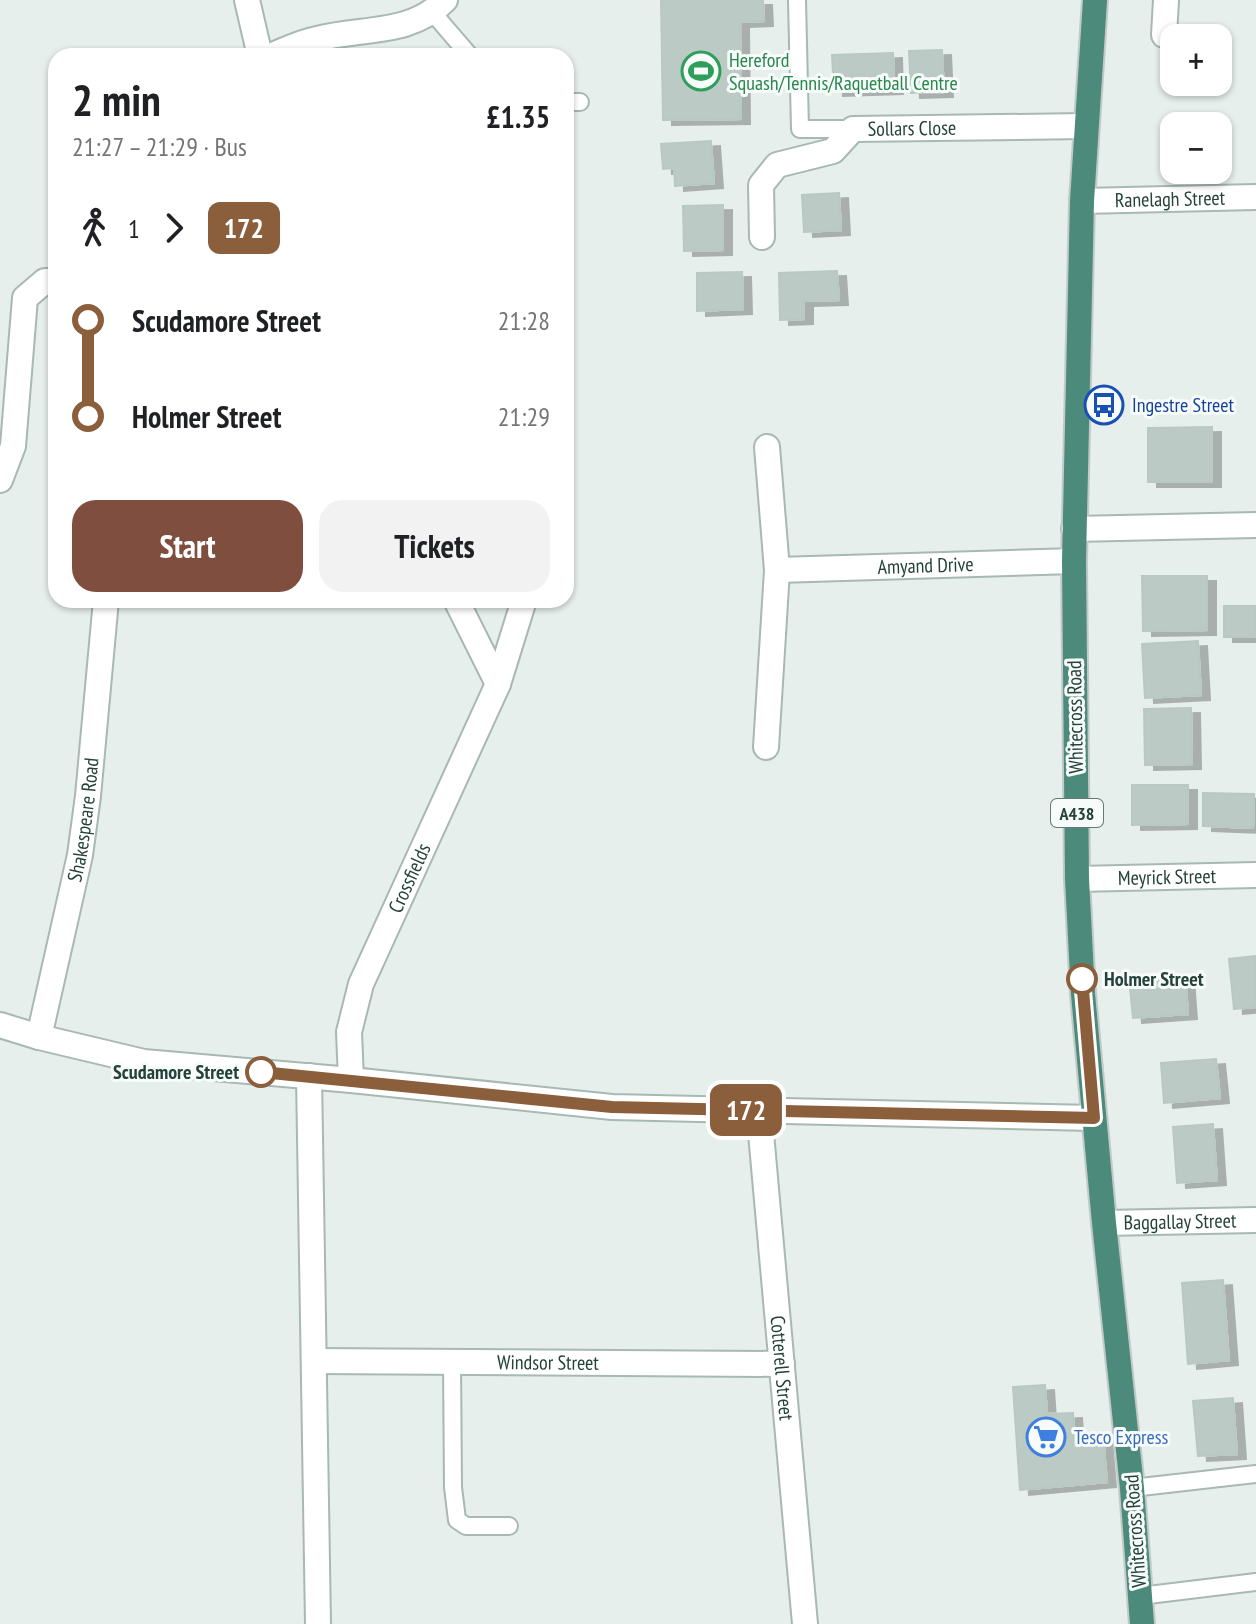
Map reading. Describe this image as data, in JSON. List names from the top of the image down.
{
  "streets": {
    "highway": ["Whitecross Road", "A438"],
    "street": [
      "Sollars Close",
      "Ranelagh Street",
      "Amyand Drive",
      "Shakespeare Road",
      "Meyrick Street",
      "Crossfields",
      "Baggallay Street",
      "Windsor Street",
      "Cotterell Street"
    ]
  },
  "crossings": [
    ["Sollars Close", "Whitecross Road"],
    ["Ranelagh Street", "Whitecross Road"],
    ["Amyand Drive", "Whitecross Road"],
    ["Whitecross Road", "Meyrick Street"],
    ["Whitecross Road", "Baggallay Street"],
    ["Windsor Street", "Cotterell Street"]
  ],
  "places": {
    "sports": ["Hereford Squash/Tennis/Raquetball Centre"],
    "bus stop": ["Ingestre Street"],
    "other": ["Holmer Street", "Scudamore Street"],
    "supermarket": ["Tesco Express"]
  },
  "lines": ["bus line 172"],
  "page": {
    "on_map": "172",
    "map_buttons": ["+", "−"],
    "heading": ["2 min", "21:27 – 21:29 · Bus", "£1.35"],
    "legs": ["1", "172"],
    "list": [
      {
        "name": "Scudamore Street",
        "value": "21:28"
      },
      {
        "name": "Holmer Street",
        "value": "21:29"
      }
    ],
    "buttons": ["Start", "Tickets"]
  }
}
